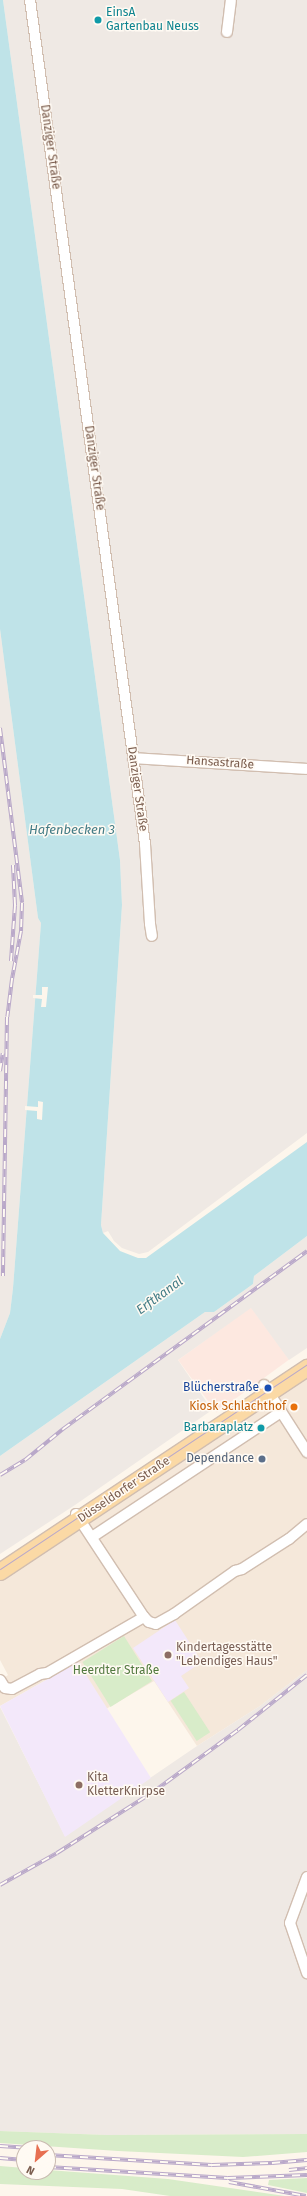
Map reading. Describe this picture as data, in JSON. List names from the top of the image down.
{
  "streets": {
    "main road": ["Düsseldorfer Straße"],
    "street": ["Danziger Straße", "Hansastraße"]
  },
  "crossings": [
    ["Danziger Straße", "Hansastraße"]
  ],
  "water": ["Hafenbecken 3", "Erftkanal"],
  "parks": ["Heerdter Straße"],
  "places": [
    "EinsA Gartenbau Neuss",
    "Blücherstraße",
    "Kiosk Schlachthof",
    "Barbaraplatz",
    "Dependance",
    "Kindertagesstätte \"Lebendiges Haus\"",
    "Kita KletterKnirpse"
  ],
  "north": "bottom left"
}
